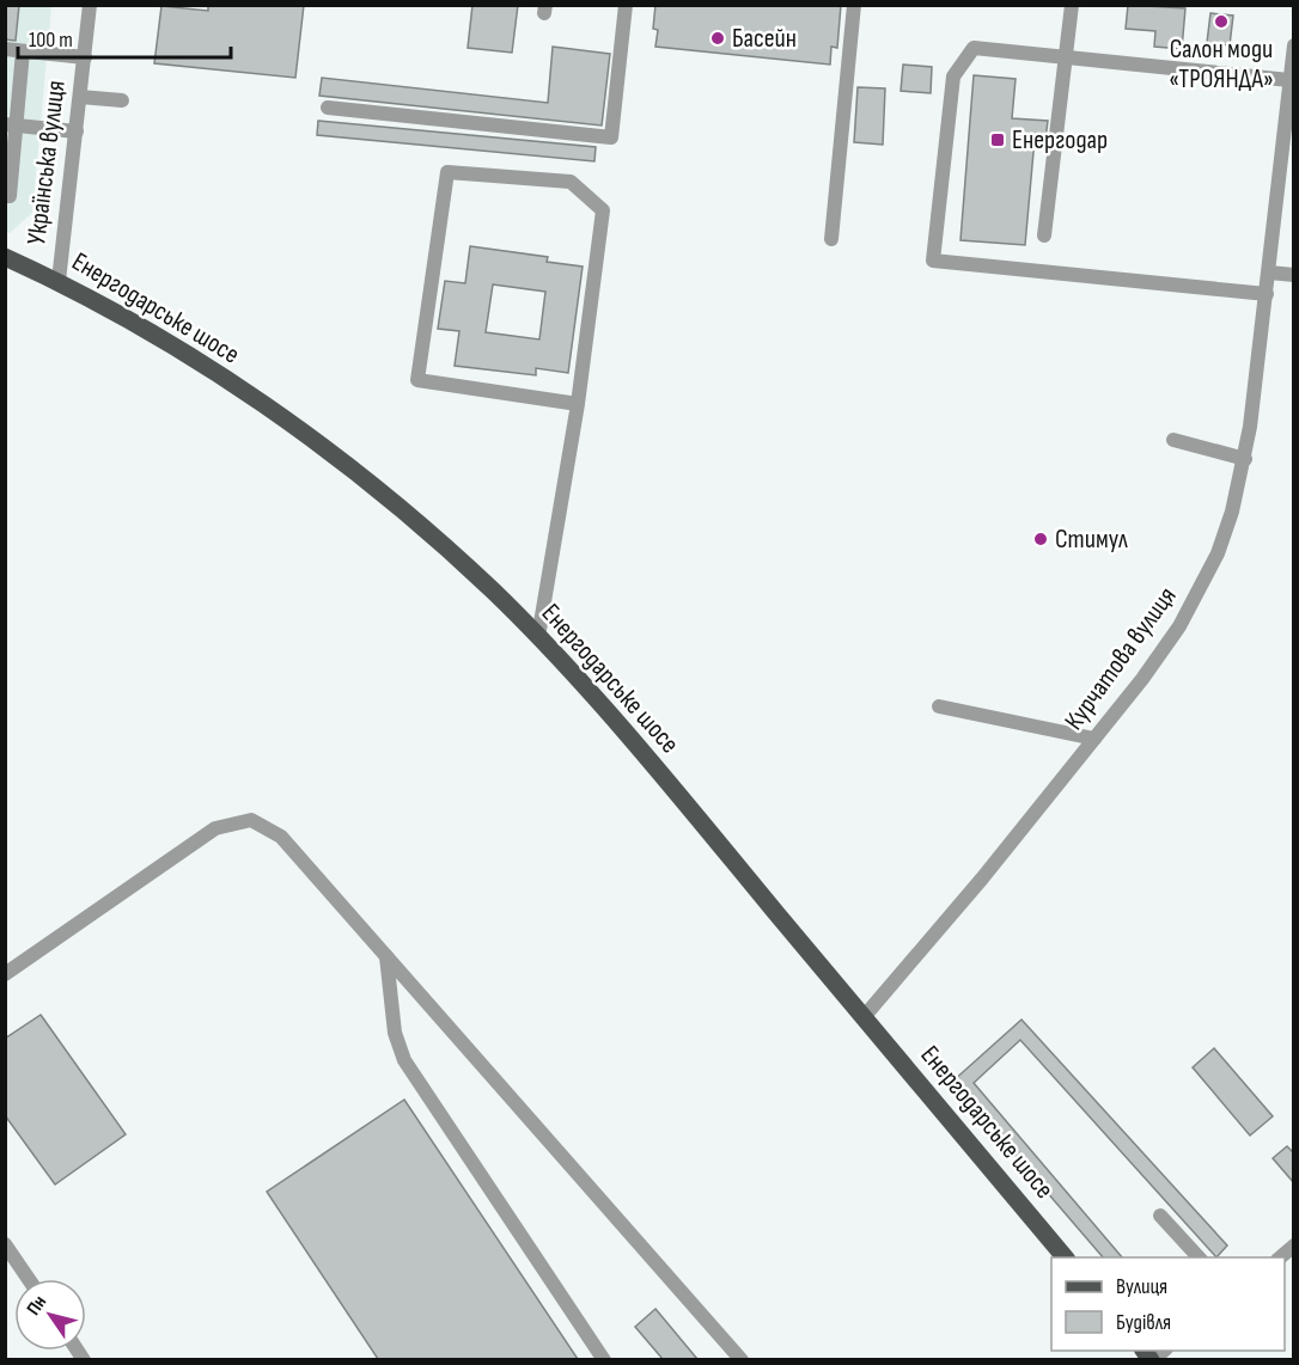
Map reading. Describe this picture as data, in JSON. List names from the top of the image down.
{
  "streets": {
    "main road": ["Енергодарське шосе"],
    "street": ["Українська вулиця", "Курчатова вулиця"]
  },
  "crossings": [
    ["Українська вулиця", "Енергодарське шосе"],
    ["Енергодарське шосе", "Курчатова вулиця"]
  ],
  "places": {
    "other": ["Салон моди «ТРОЯНДА»", "Басейн", "Стимул"],
    "transit": ["Енергодар"]
  },
  "legend": ["Вулиця", "Будівля"],
  "scale_bar": "100 m",
  "north": "top left"
}
